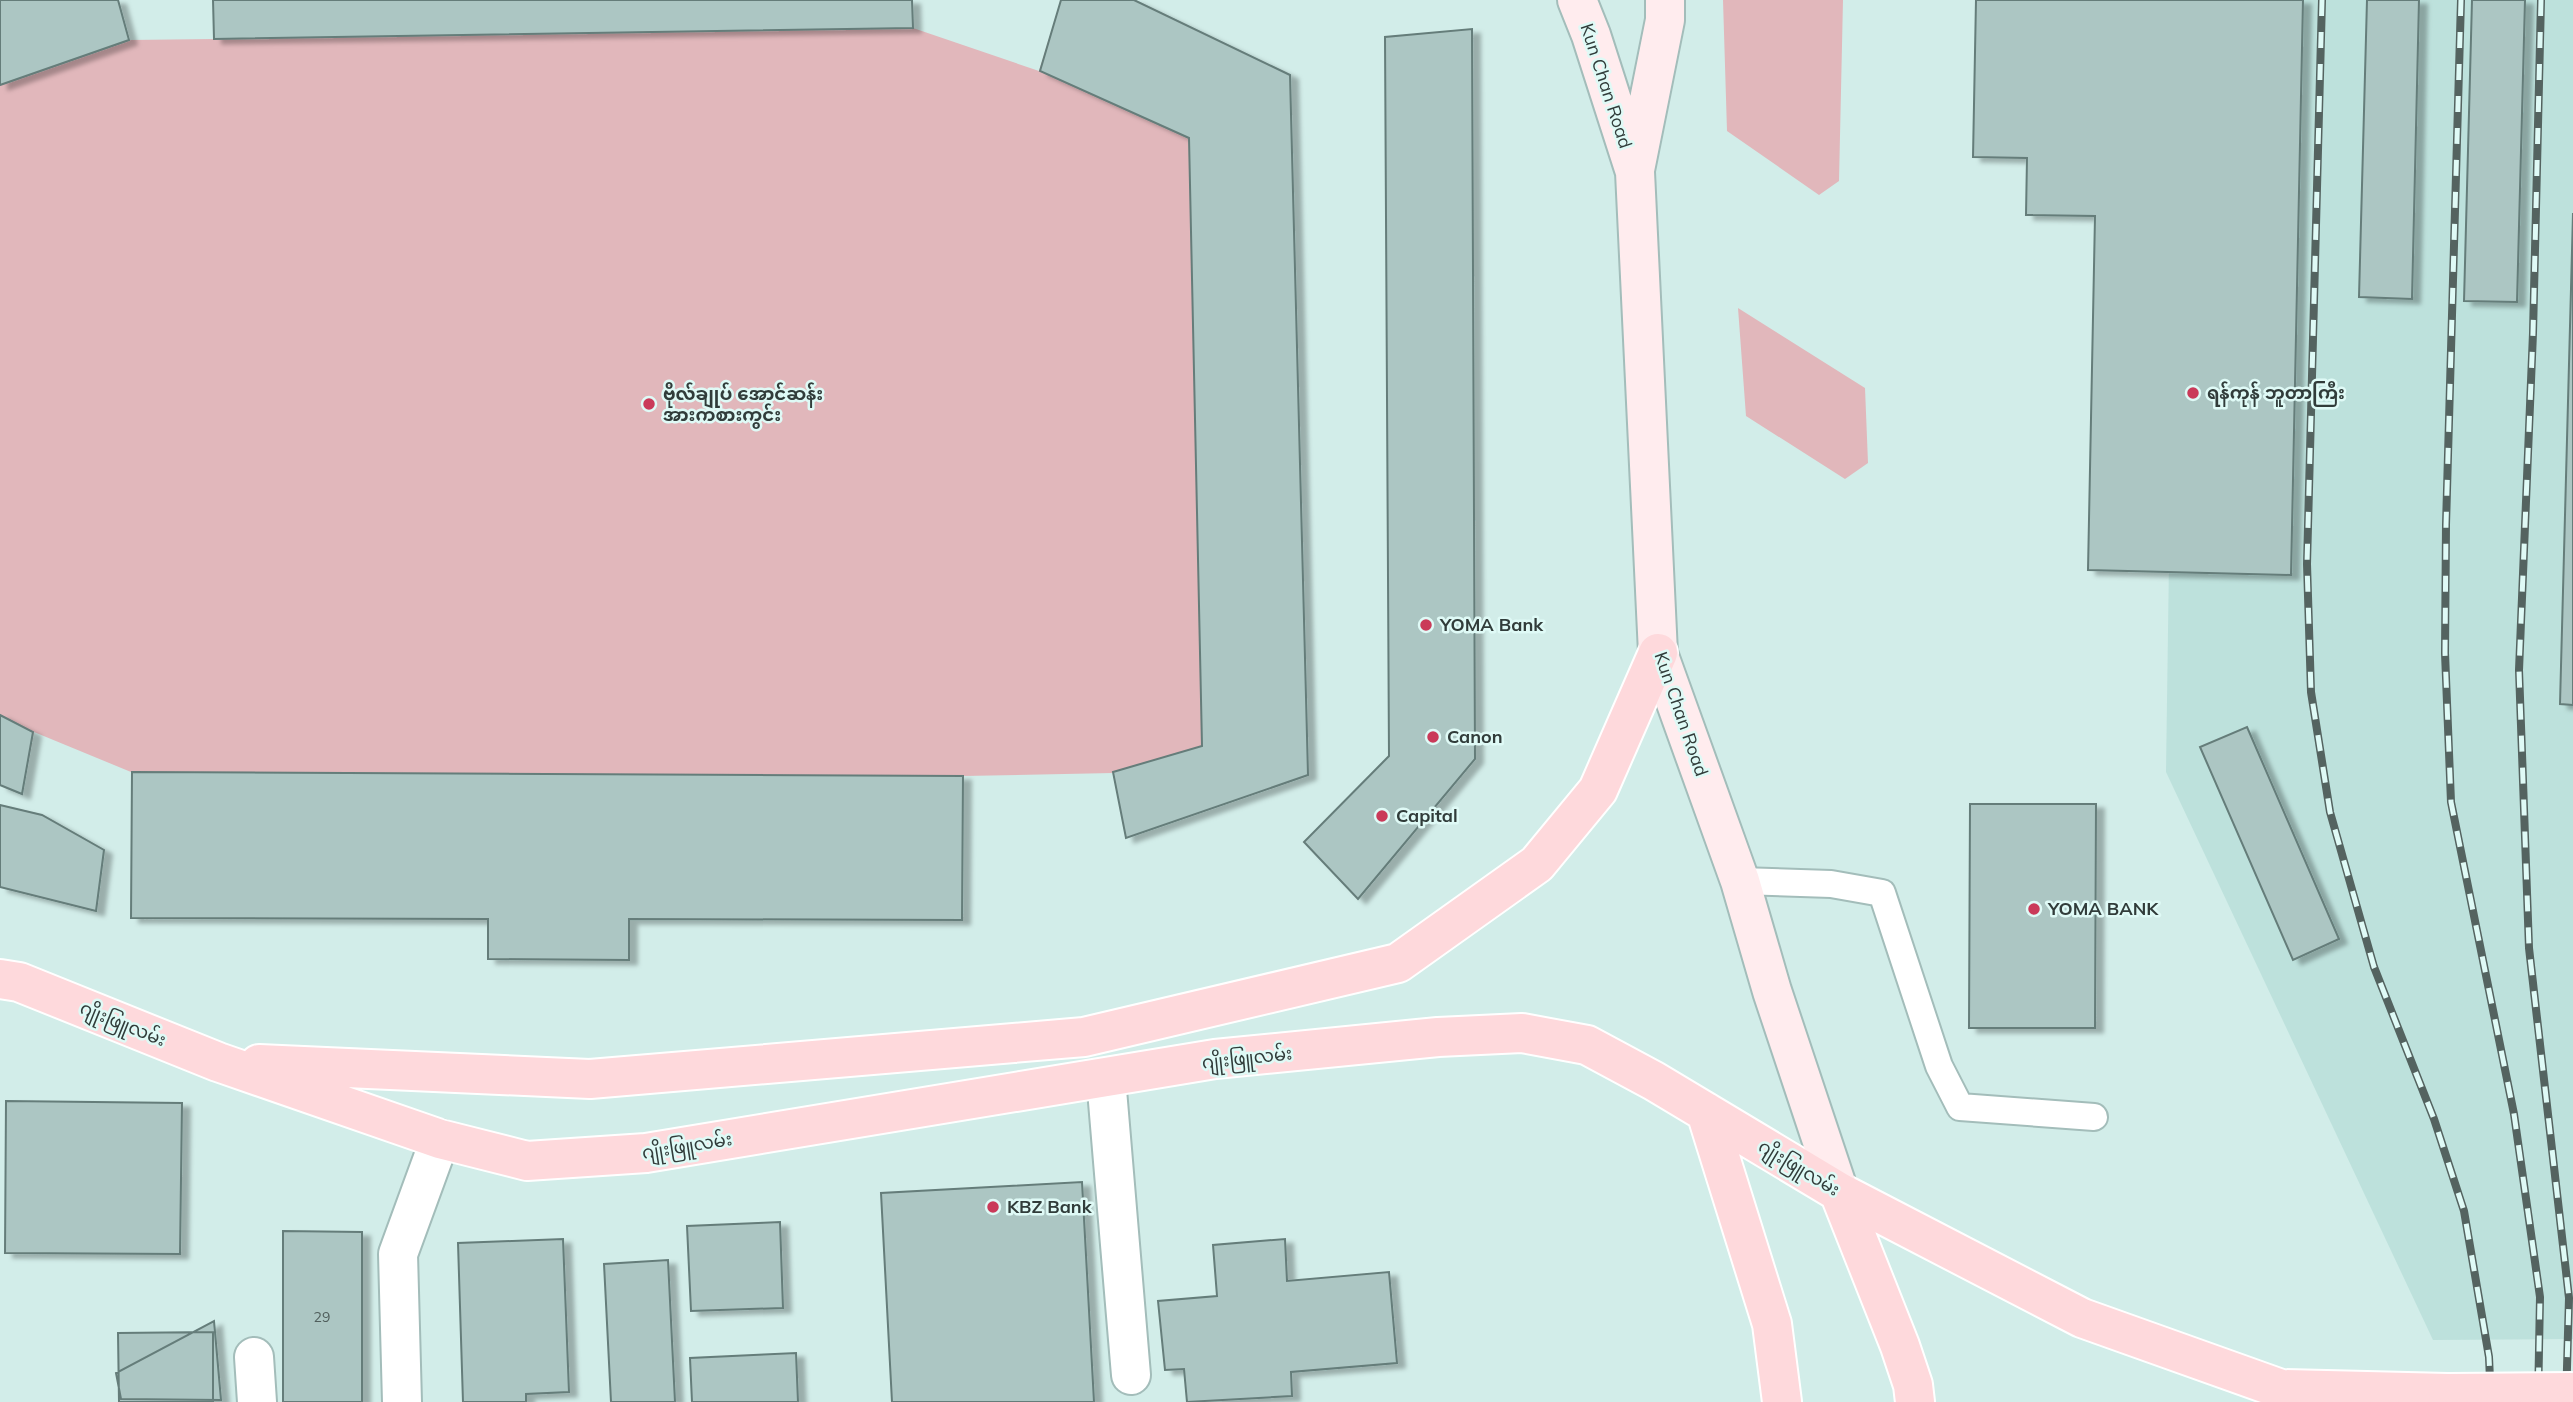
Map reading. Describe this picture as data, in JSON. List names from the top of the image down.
{
  "streets": {
    "main road": ["Kun Chan Road", "ဂျိုးဖြူလမ်း"]
  },
  "crossings": [
    ["Kun Chan Road", "ဂျိုးဖြူလမ်း"]
  ],
  "places": [
    "ရန်ကုန် ဘူတာကြီး",
    "ဗိုလ်ချုပ် အောင်ဆန်း အားကစားကွင်း",
    "YOMA Bank",
    "Canon",
    "Capital",
    "YOMA BANK",
    "KBZ Bank"
  ],
  "house_numbers": ["29"]
}
